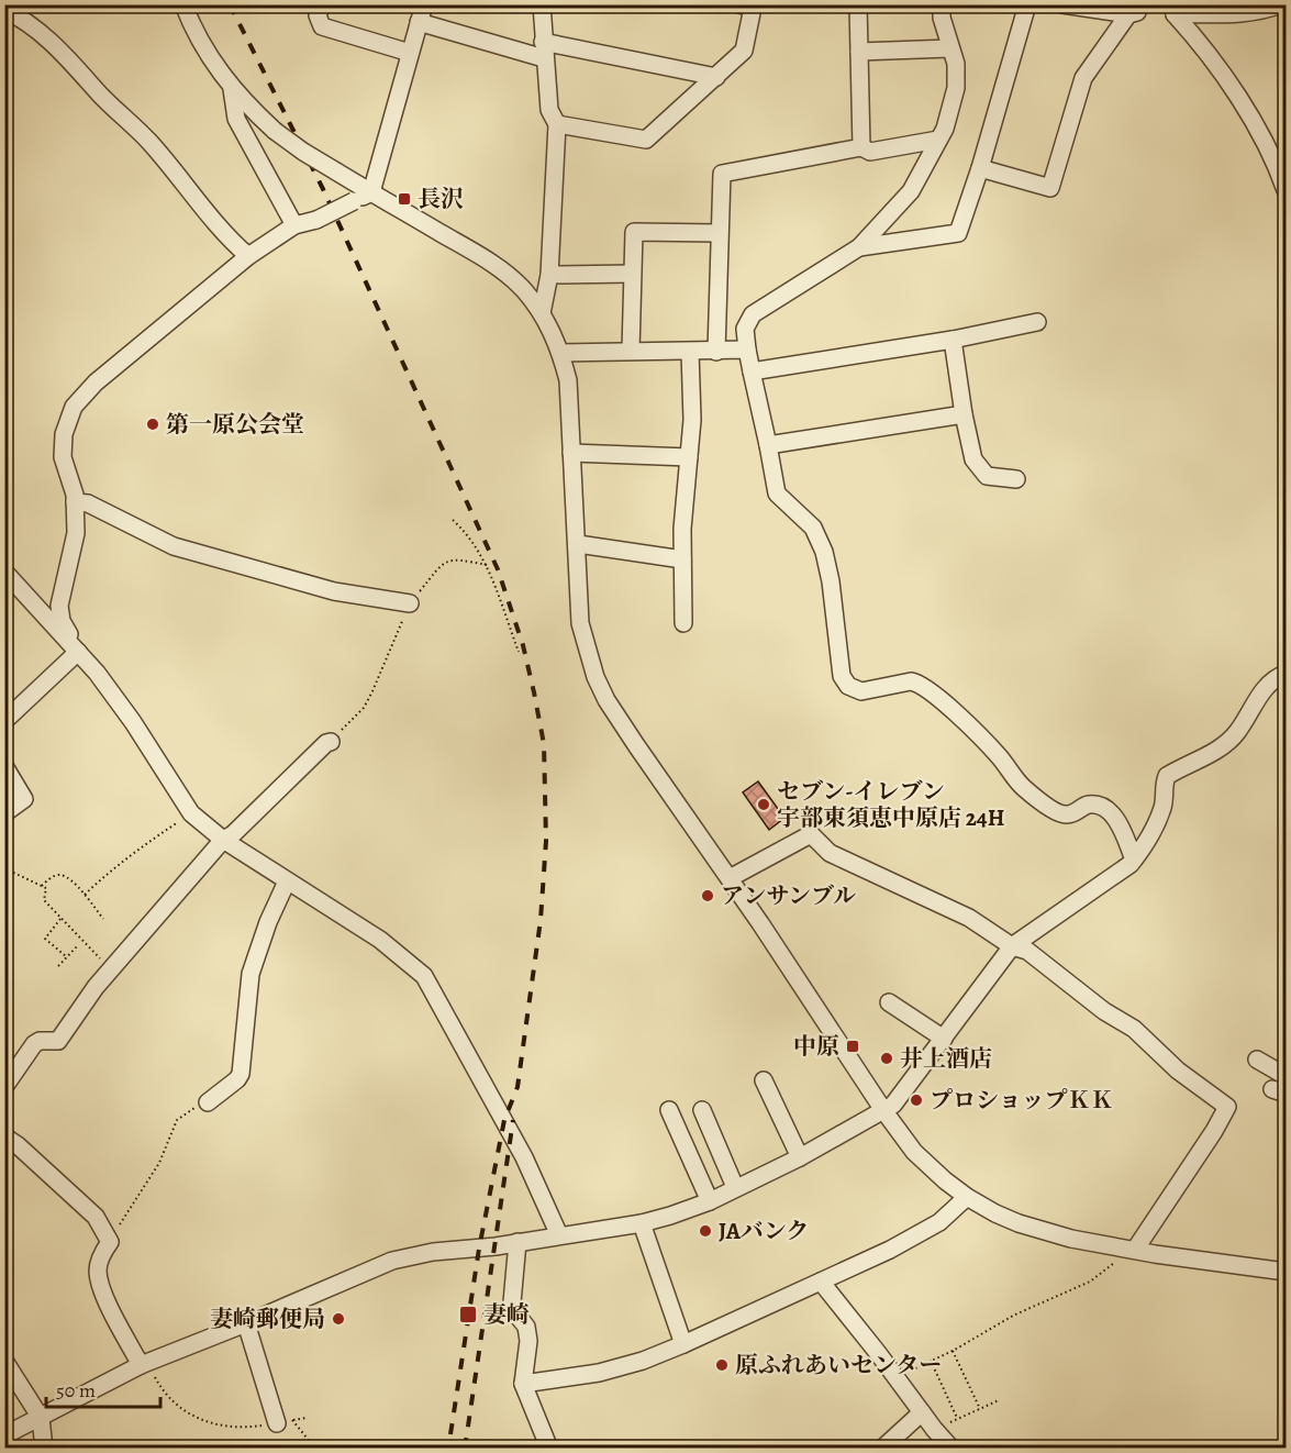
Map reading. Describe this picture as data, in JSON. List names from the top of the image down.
{
  "places": {
    "transit": ["長沢", "中原", "妻崎"],
    "other": [
      "第一原公会堂",
      "セブン-イレブン 宇部東須恵中原店 24H",
      "アンサンブル",
      "井上酒店",
      "プロショップＫＫ",
      "JAバンク",
      "妻崎郵便局",
      "原ふれあいセンター"
    ]
  },
  "scale_bar": "50 m"
}
